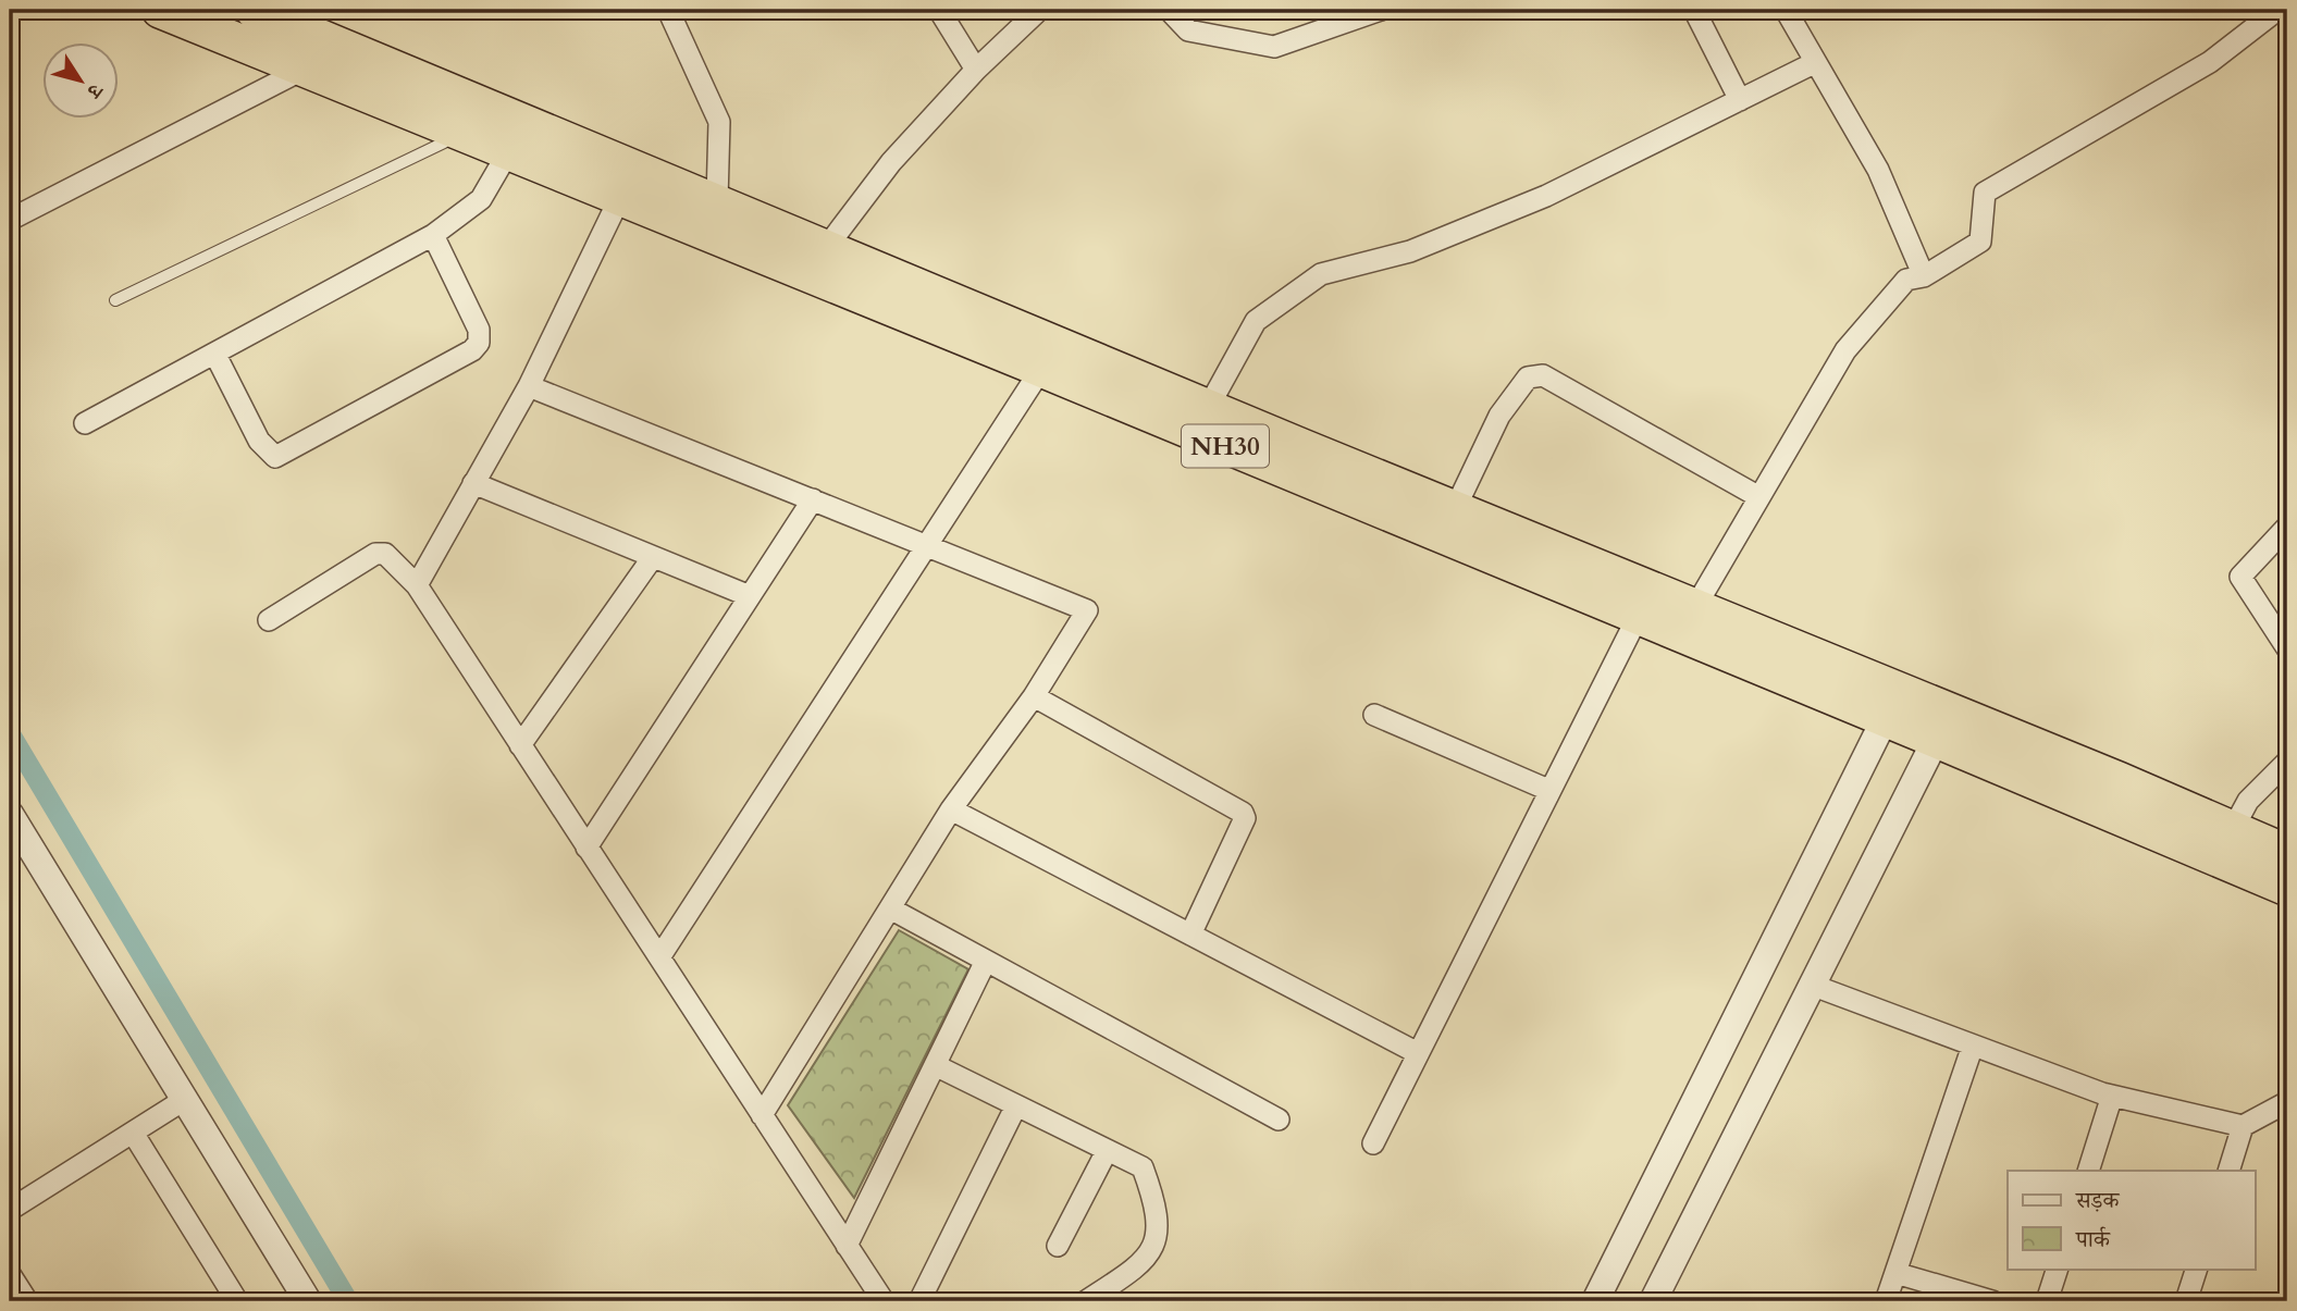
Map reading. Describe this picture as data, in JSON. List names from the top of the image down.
{
  "streets": {
    "highway": ["NH30"]
  },
  "legend": ["सड़क", "पार्क"],
  "north": "bottom right"
}
